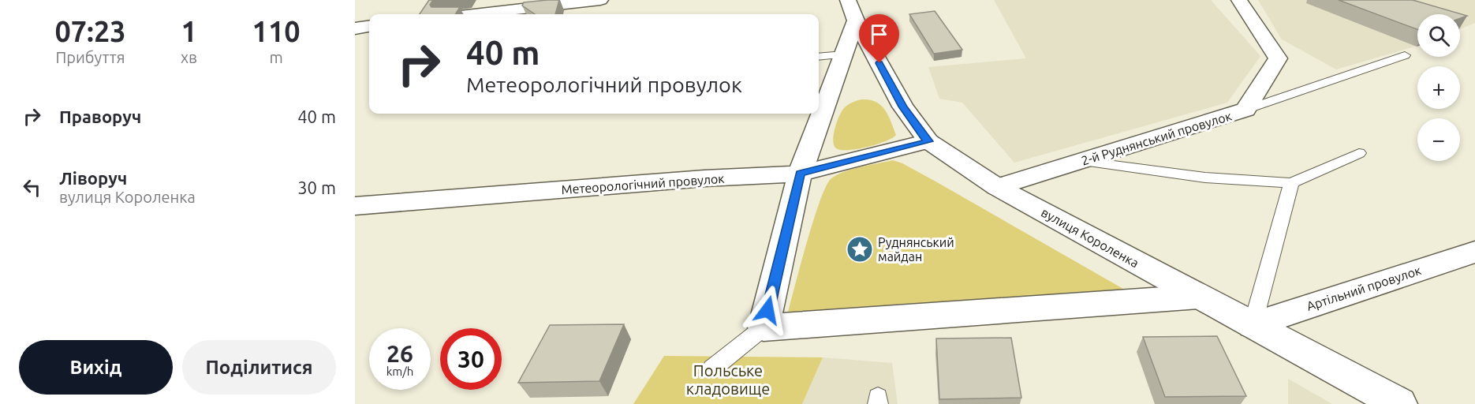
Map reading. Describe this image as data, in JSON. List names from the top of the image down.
{
  "streets": {
    "street": [
      "2-й Руднянський провулок",
      "Метеорологічний провулок",
      "вулиця Короленка",
      "Артільний провулок"
    ]
  },
  "crossings": [
    ["2-й Руднянський провулок", "вулиця Короленка"],
    ["Метеорологічний провулок", "вулиця Короленка"],
    ["вулиця Короленка", "Артільний провулок"]
  ],
  "parks": ["Польське кладовище"],
  "places": {
    "place": ["Руднянський майдан"]
  },
  "page": {
    "eta": [
      "07:23",
      "Прибуття",
      "1",
      "хв",
      "110",
      "m"
    ],
    "map_buttons": ["+", "−"],
    "turn": ["40 m", "Метеорологічний провулок"],
    "list": [
      {
        "name": "Праворуч",
        "value": "40 m"
      },
      {
        "name": "Ліворуч",
        "note": "вулиця Короленка",
        "value": "30 m"
      }
    ],
    "speed": "26 km/h",
    "limit": "30",
    "buttons": ["Вихід", "Поділитися"]
  }
}
